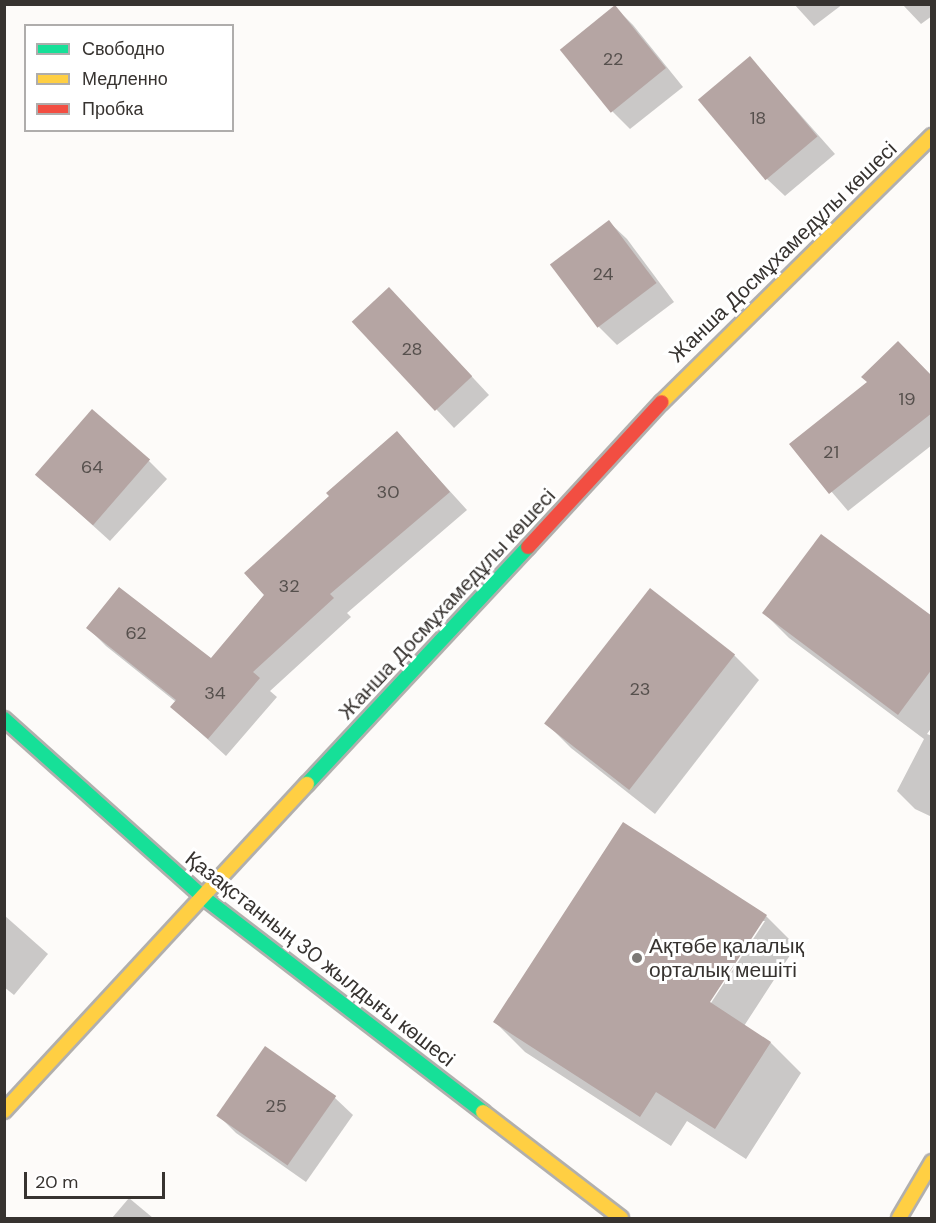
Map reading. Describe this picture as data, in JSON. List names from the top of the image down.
{
  "streets": {
    "street": ["Жанша Досмұхамедұлы көшесі", "Қазақстанның 30 жылдығы көшесі"]
  },
  "crossings": [
    ["Жанша Досмұхамедұлы көшесі", "Қазақстанның 30 жылдығы көшесі"]
  ],
  "places": ["Ақтөбе қалалық орталық мешіті"],
  "house_numbers": [
    "22",
    "18",
    "24",
    "28",
    "19",
    "21",
    "64",
    "30",
    "32",
    "62",
    "23",
    "34",
    "25"
  ],
  "legend": ["Свободно", "Медленно", "Пробка"],
  "scale_bar": "20 m"
}
